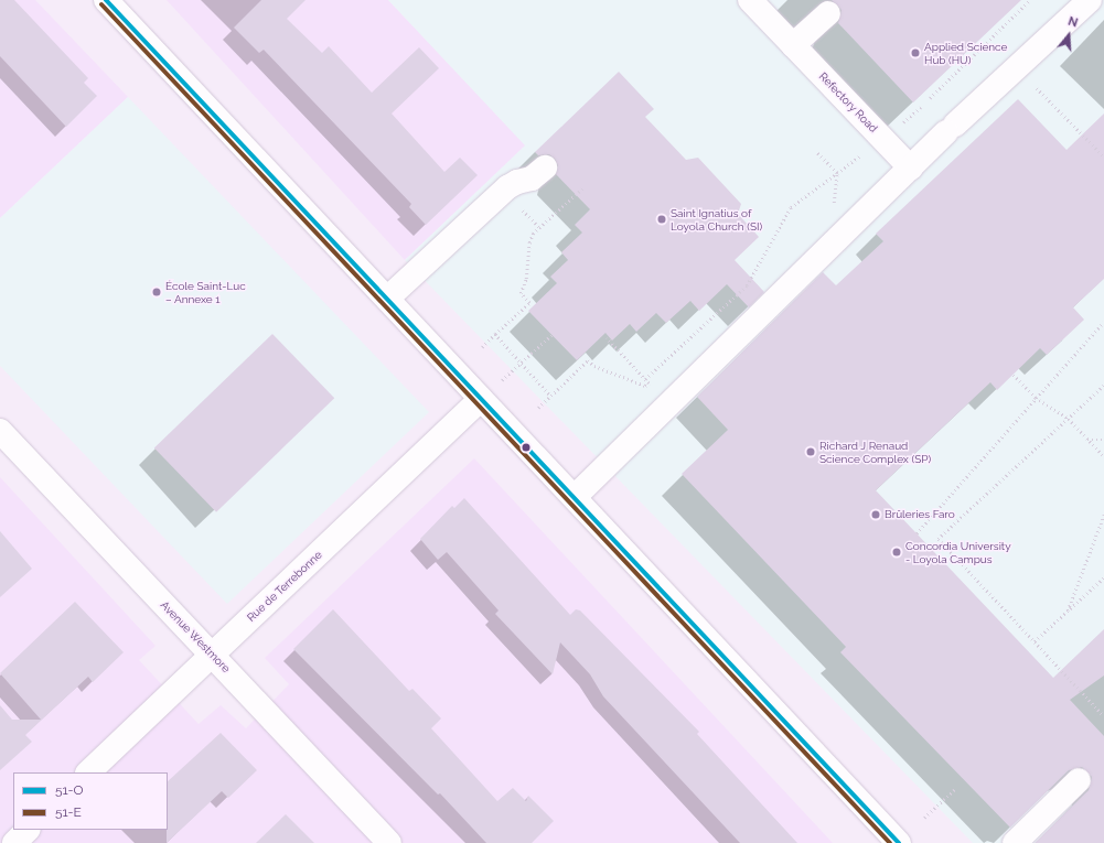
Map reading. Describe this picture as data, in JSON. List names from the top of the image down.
{
  "streets": {
    "street": ["Refectory Road", "Rue de Terrebonne", "Avenue Westmore"]
  },
  "crossings": [
    ["Rue de Terrebonne", "Avenue Westmore"]
  ],
  "places": [
    "Applied Science Hub (HU)",
    "Saint Ignatius of Loyola Church (SI)",
    "École Saint-Luc – Annexe 1",
    "Richard J Renaud Science Complex (SP)",
    "Brûleries Faro",
    "Concordia University - Loyola Campus"
  ],
  "lines": ["transit line 51-O", "transit line 51-E"],
  "legend": ["51-O", "51-E"],
  "north": "top"
}
